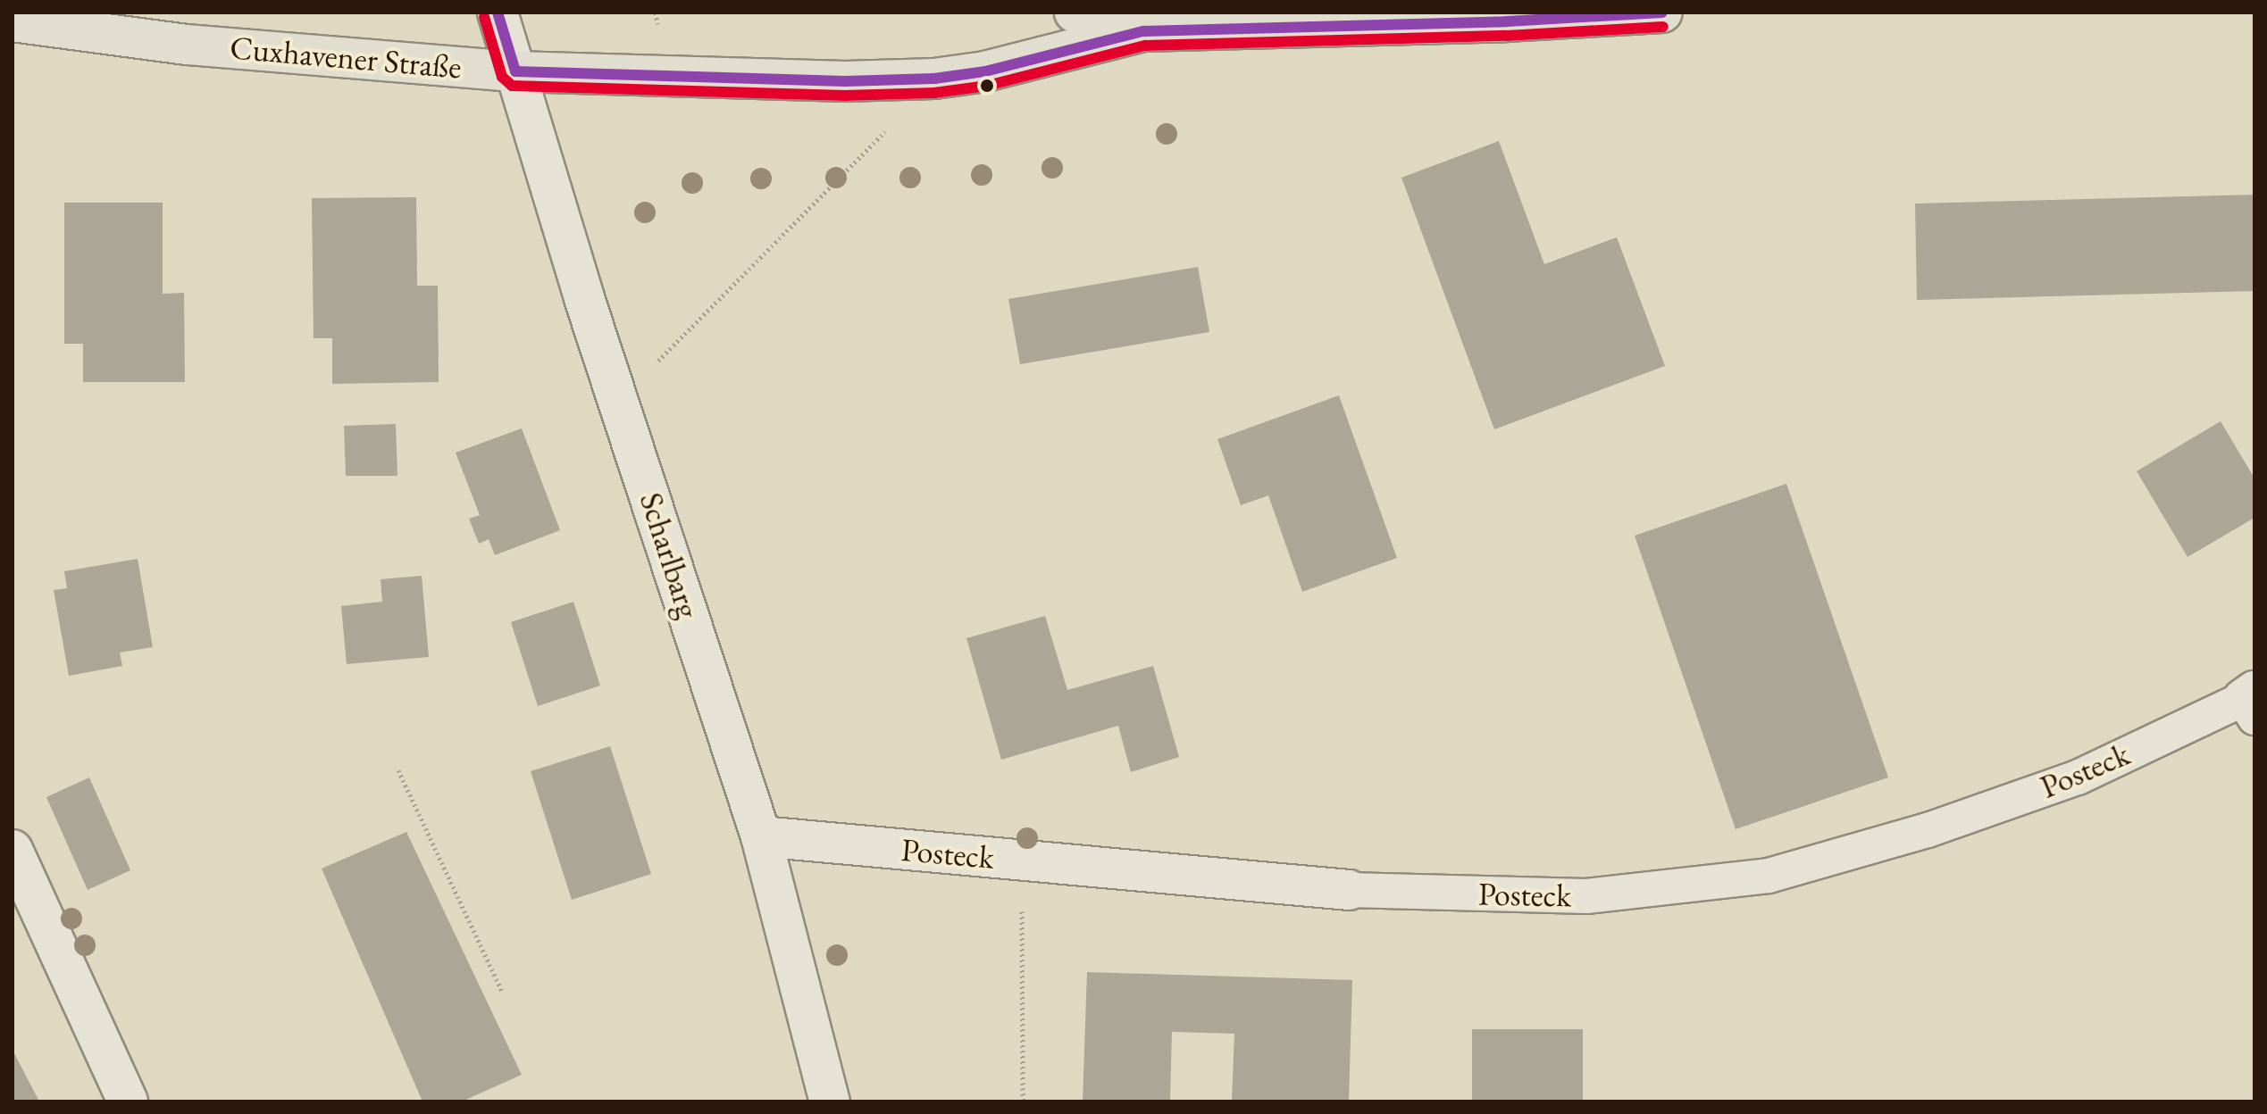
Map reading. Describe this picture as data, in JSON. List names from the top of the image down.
{
  "streets": {
    "main road": ["Cuxhavener Straße"],
    "street": ["Scharlbarg", "Posteck"]
  },
  "crossings": [
    ["Cuxhavener Straße", "Scharlbarg"],
    ["Scharlbarg", "Posteck"]
  ]
}
